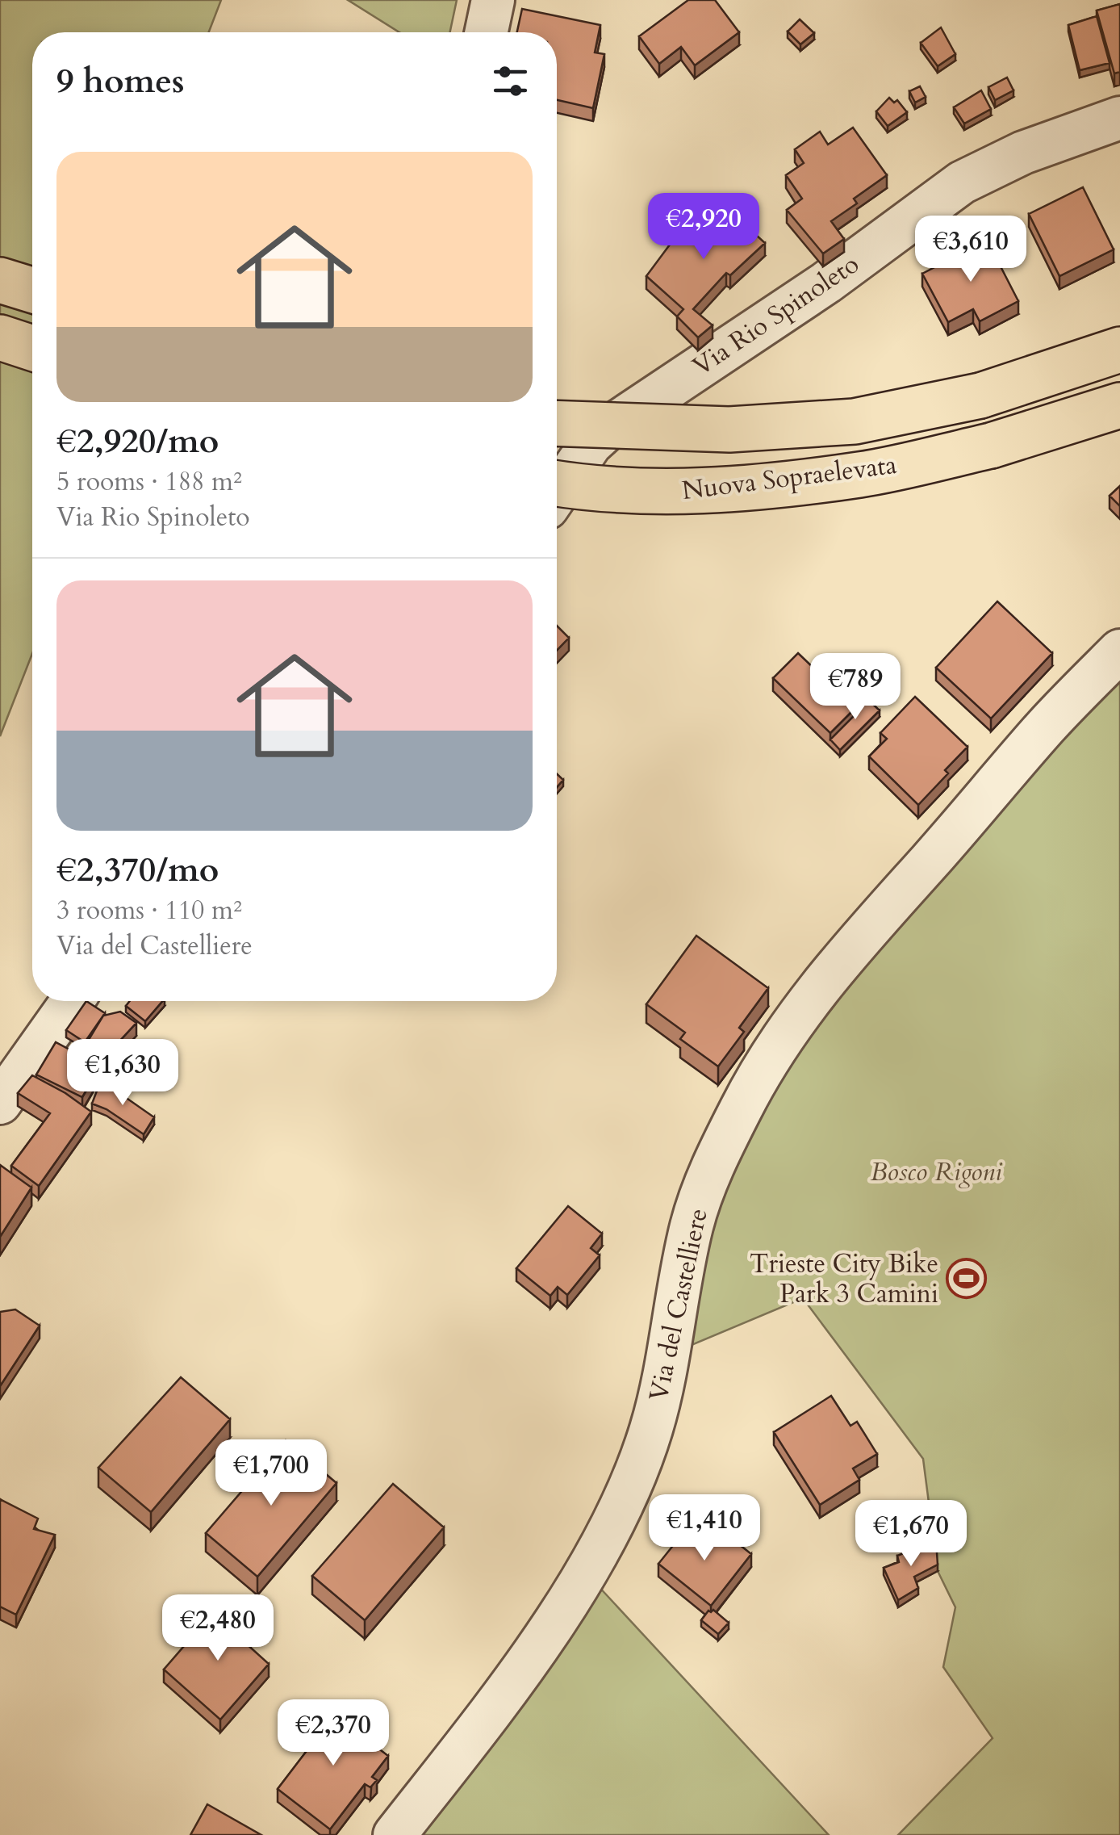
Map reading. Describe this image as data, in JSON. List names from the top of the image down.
{
  "streets": {
    "highway": ["Nuova Sopraelevata"],
    "street": ["Via Rio Spinoleto", "Via del Castelliere"]
  },
  "parks": ["Bosco Rigoni"],
  "places": {
    "sports": ["Trieste City Bike Park 3 Camini"]
  },
  "page": {
    "heading": "9 homes",
    "list": [
      {
        "name": "€2,920/mo",
        "note": "5 rooms · 188 m² · Via Rio Spinoleto"
      },
      {
        "name": "€2,370/mo",
        "note": "3 rooms · 110 m² · Via del Castelliere"
      }
    ],
    "price": [
      "€2,920",
      "€3,610",
      "€789",
      "€1,630",
      "€1,700",
      "€1,410",
      "€1,670",
      "€2,480",
      "€2,370"
    ]
  }
}
